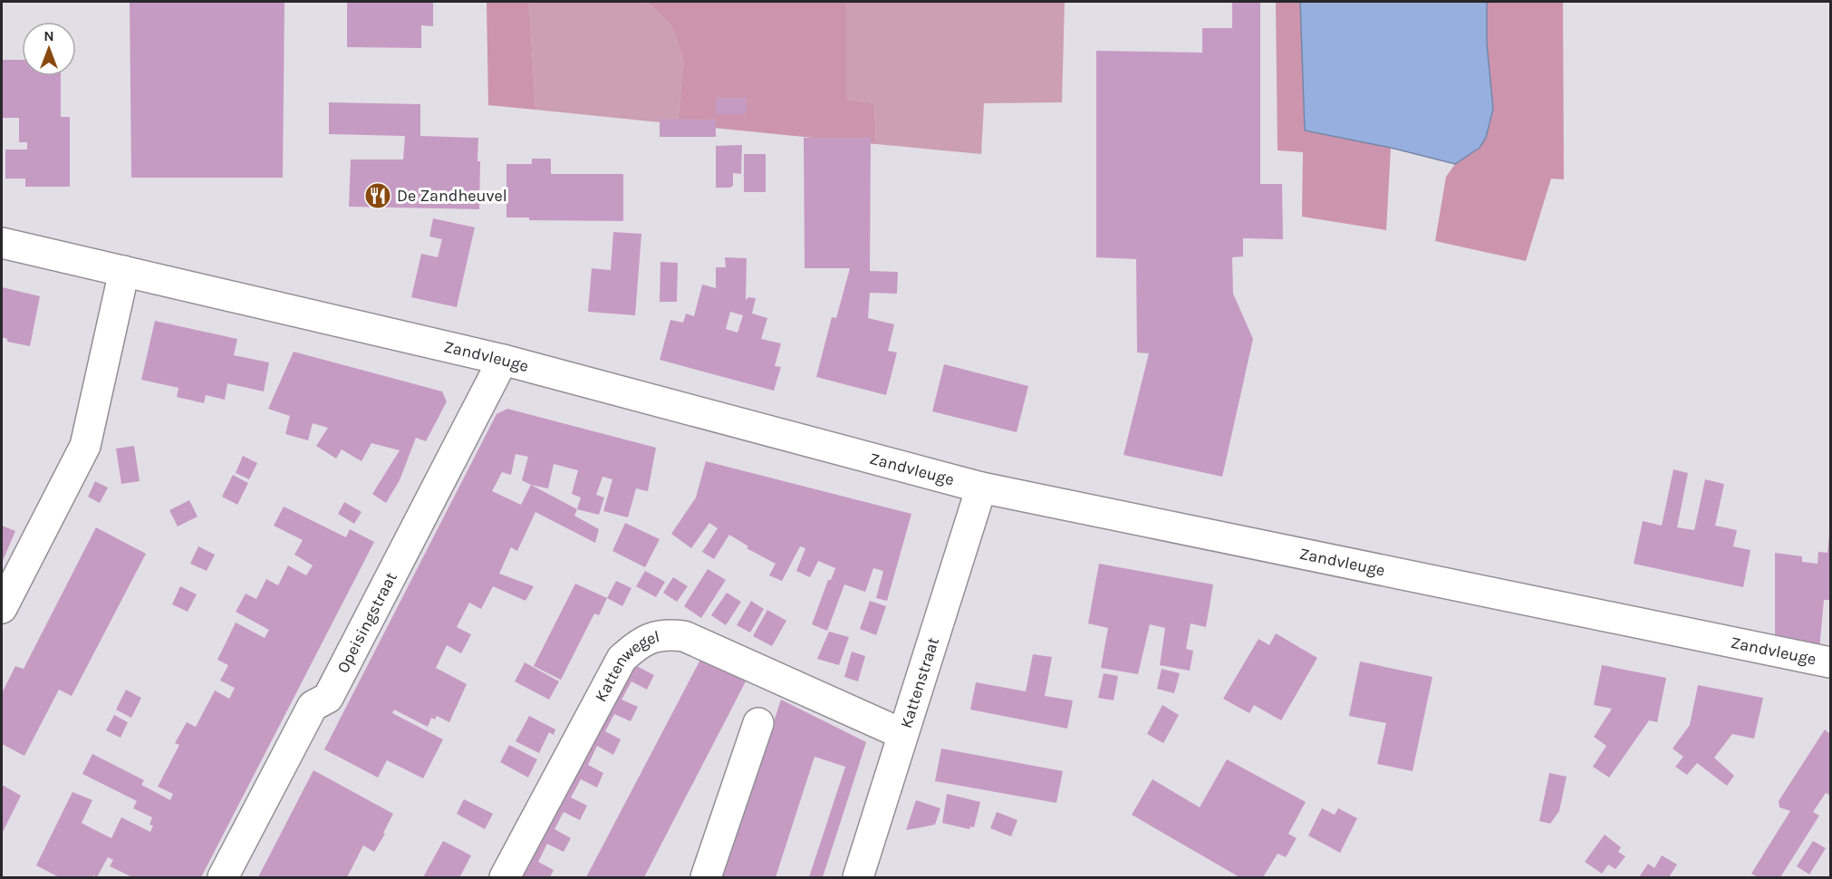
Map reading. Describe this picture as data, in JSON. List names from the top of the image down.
{
  "streets": {
    "street": [
      "Zandvleuge",
      "Opeisingstraat",
      "Kattenwegel",
      "Kattenstraat"
    ]
  },
  "crossings": [
    ["Zandvleuge", "Opeisingstraat"],
    ["Zandvleuge", "Kattenstraat"],
    ["Kattenwegel", "Kattenstraat"]
  ],
  "places": {
    "restaurant": ["De Zandheuvel"]
  },
  "north": "top"
}
